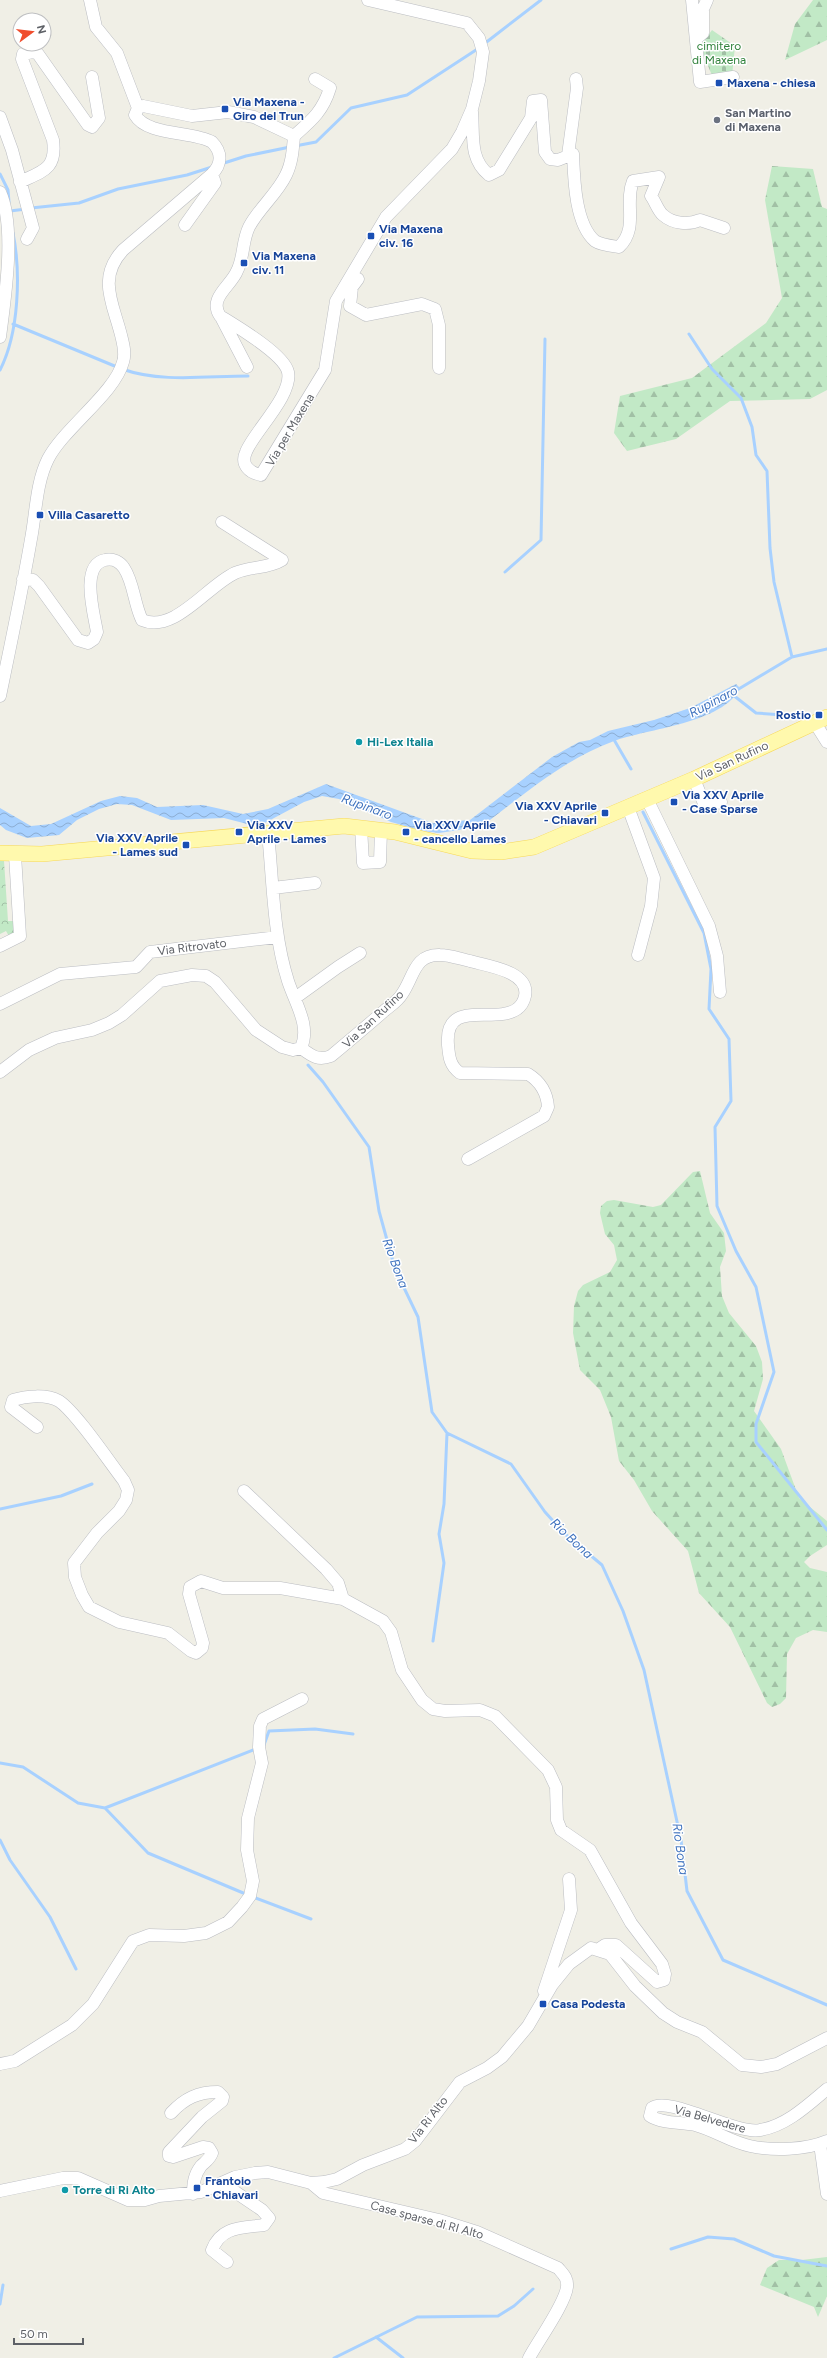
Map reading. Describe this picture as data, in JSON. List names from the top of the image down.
{
  "streets": {
    "main road": ["Via San Rufino"],
    "street": [
      "Via per Maxena",
      "Via Ritrovato",
      "Via Belvedere",
      "Via Ri Alto",
      "Case sparse di RI Alto"
    ]
  },
  "crossings": [
    ["Via Ri Alto", "Case sparse di RI Alto"]
  ],
  "water": ["Rupinaro", "Rio Bona"],
  "parks": ["cimitero di Maxena"],
  "places": {
    "transit": [
      "Maxena - chiesa",
      "Via Maxena - Giro del Trun",
      "Via Maxena civ. 16",
      "Via Maxena civ. 11",
      "Villa Casaretto",
      "Rostio",
      "Via XXV Aprile - Case Sparse",
      "Via XXV Aprile - Chiavari",
      "Via XXV Aprile - Lames",
      "Via XXV Aprile - cancello Lames",
      "Via XXV Aprile - Lames sud",
      "Casa Podesta",
      "Frantoio - Chiavari"
    ],
    "other": ["San Martino di Maxena", "Hi-Lex Italia", "Torre di Ri Alto"]
  },
  "scale_bar": "50 m",
  "north": "right"
}
